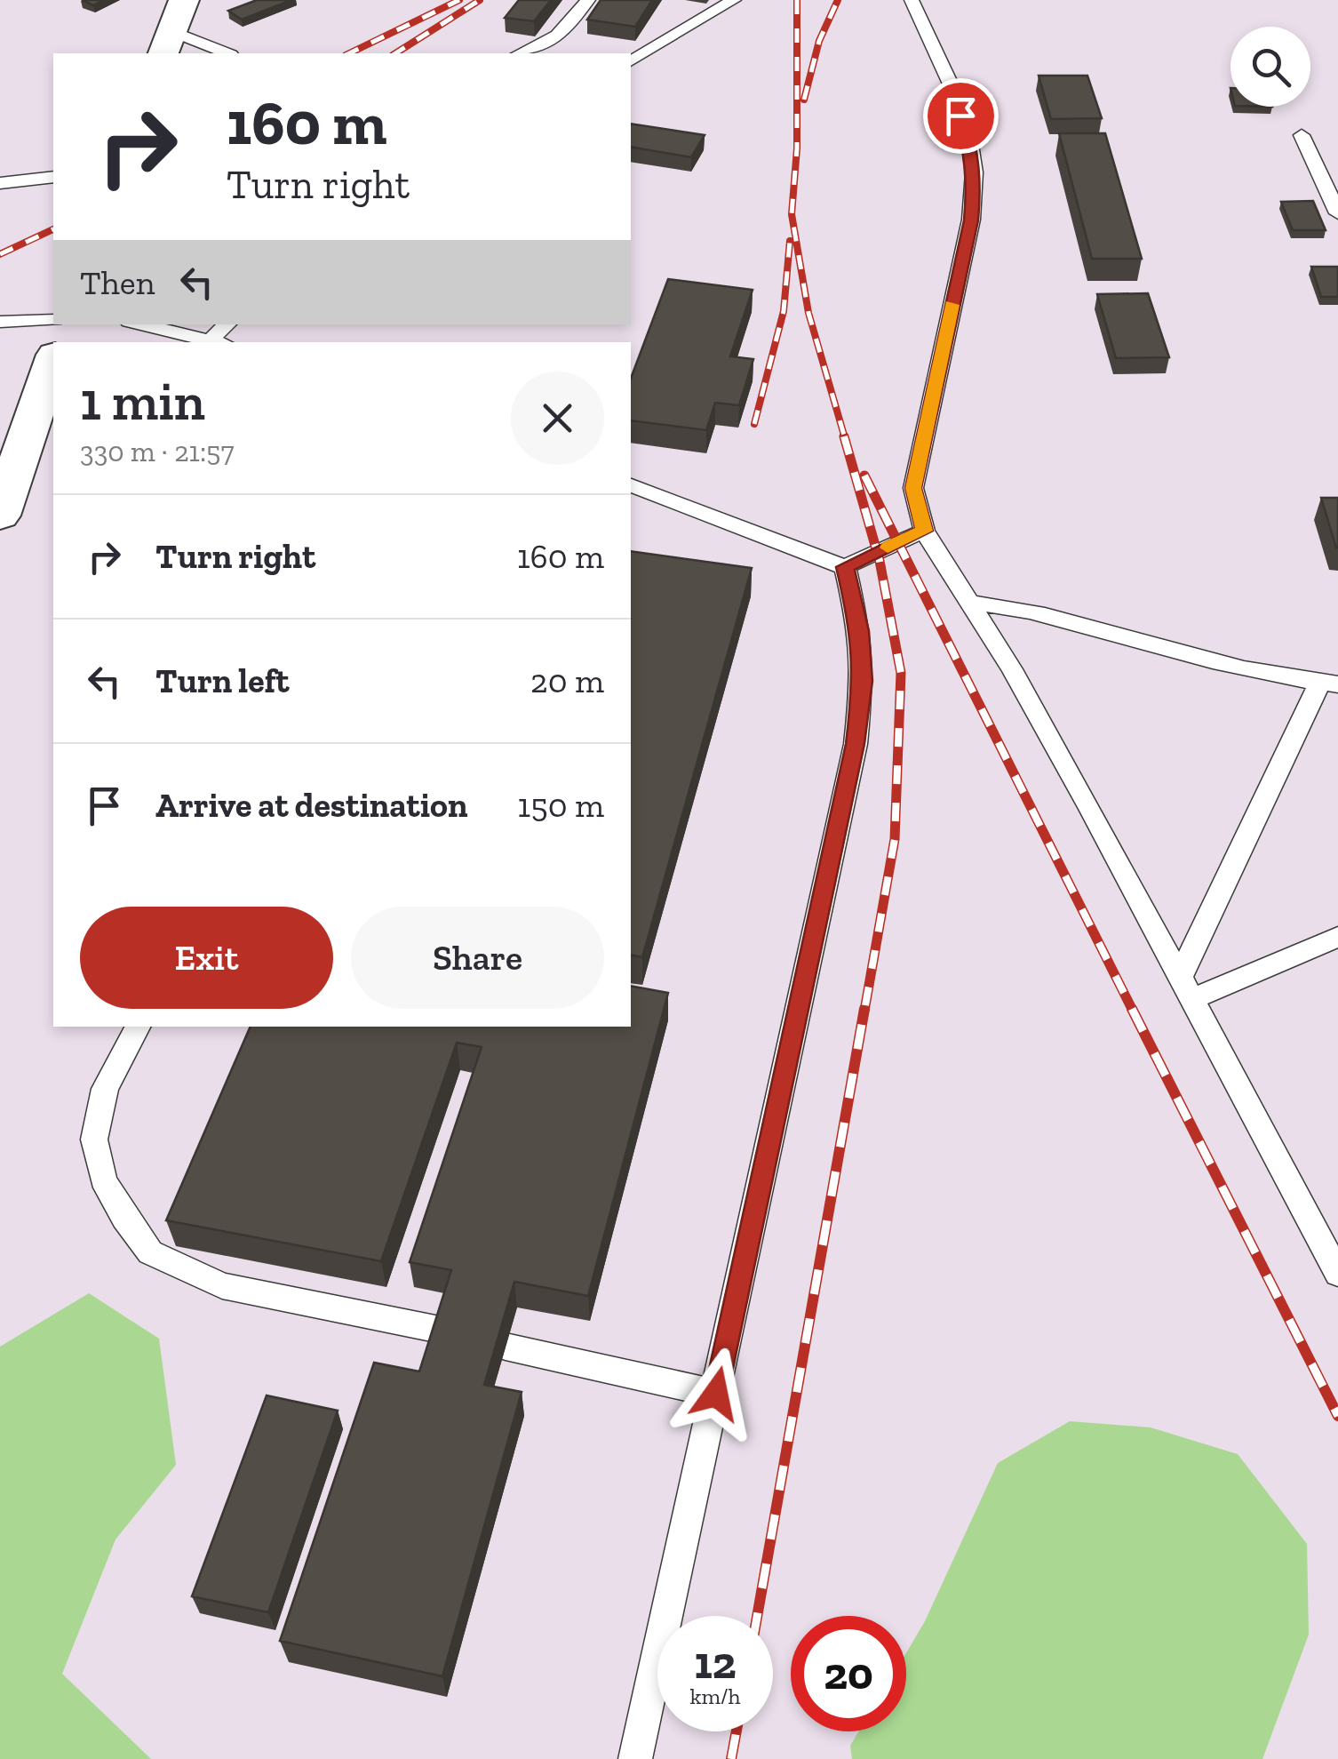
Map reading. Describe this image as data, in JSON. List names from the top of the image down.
{
  "page": {
    "turn": ["160 m", "Turn right"],
    "then": "Then",
    "heading": ["1 min", "330 m · 21:57"],
    "list": [
      {
        "name": "Turn right",
        "value": "160 m"
      },
      {
        "name": "Turn left",
        "value": "20 m"
      },
      {
        "name": "Arrive at destination",
        "value": "150 m"
      }
    ],
    "buttons": ["Exit", "Share"],
    "speed": "12 km/h",
    "limit": "20"
  }
}
